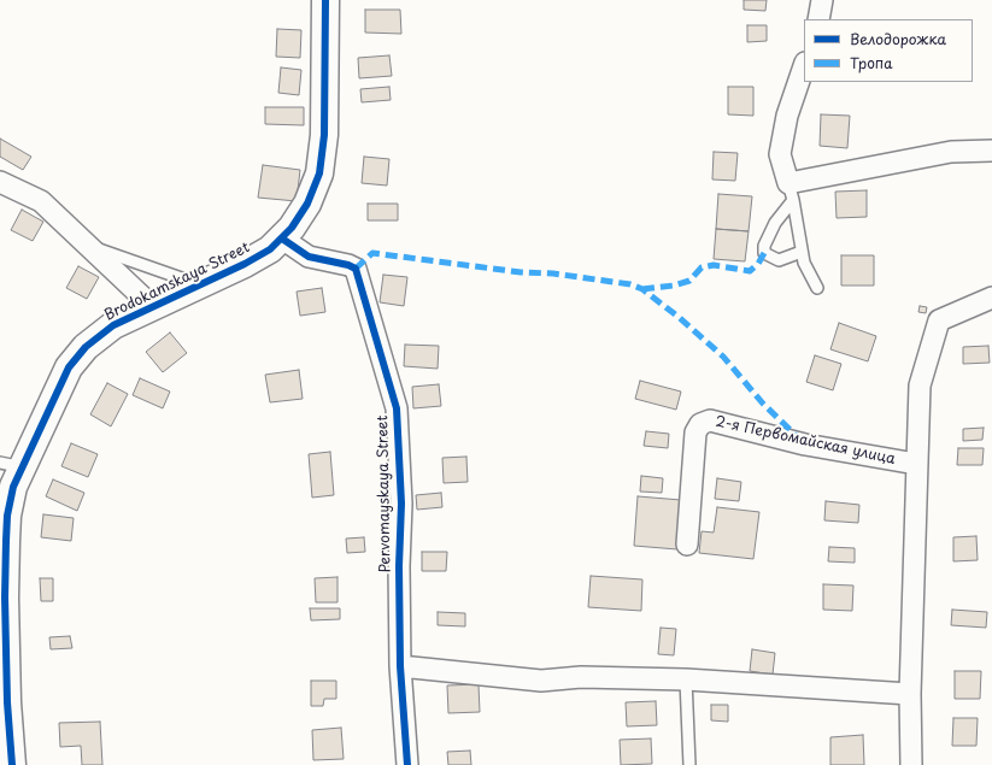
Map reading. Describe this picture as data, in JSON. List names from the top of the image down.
{
  "streets": {
    "street": ["Brodokamskaya Street", "2-я Первомайская улица", "Pervomayskaya Street"]
  },
  "crossings": [
    ["Brodokamskaya Street", "Pervomayskaya Street"]
  ],
  "legend": ["Велодорожка", "Тропа"]
}
